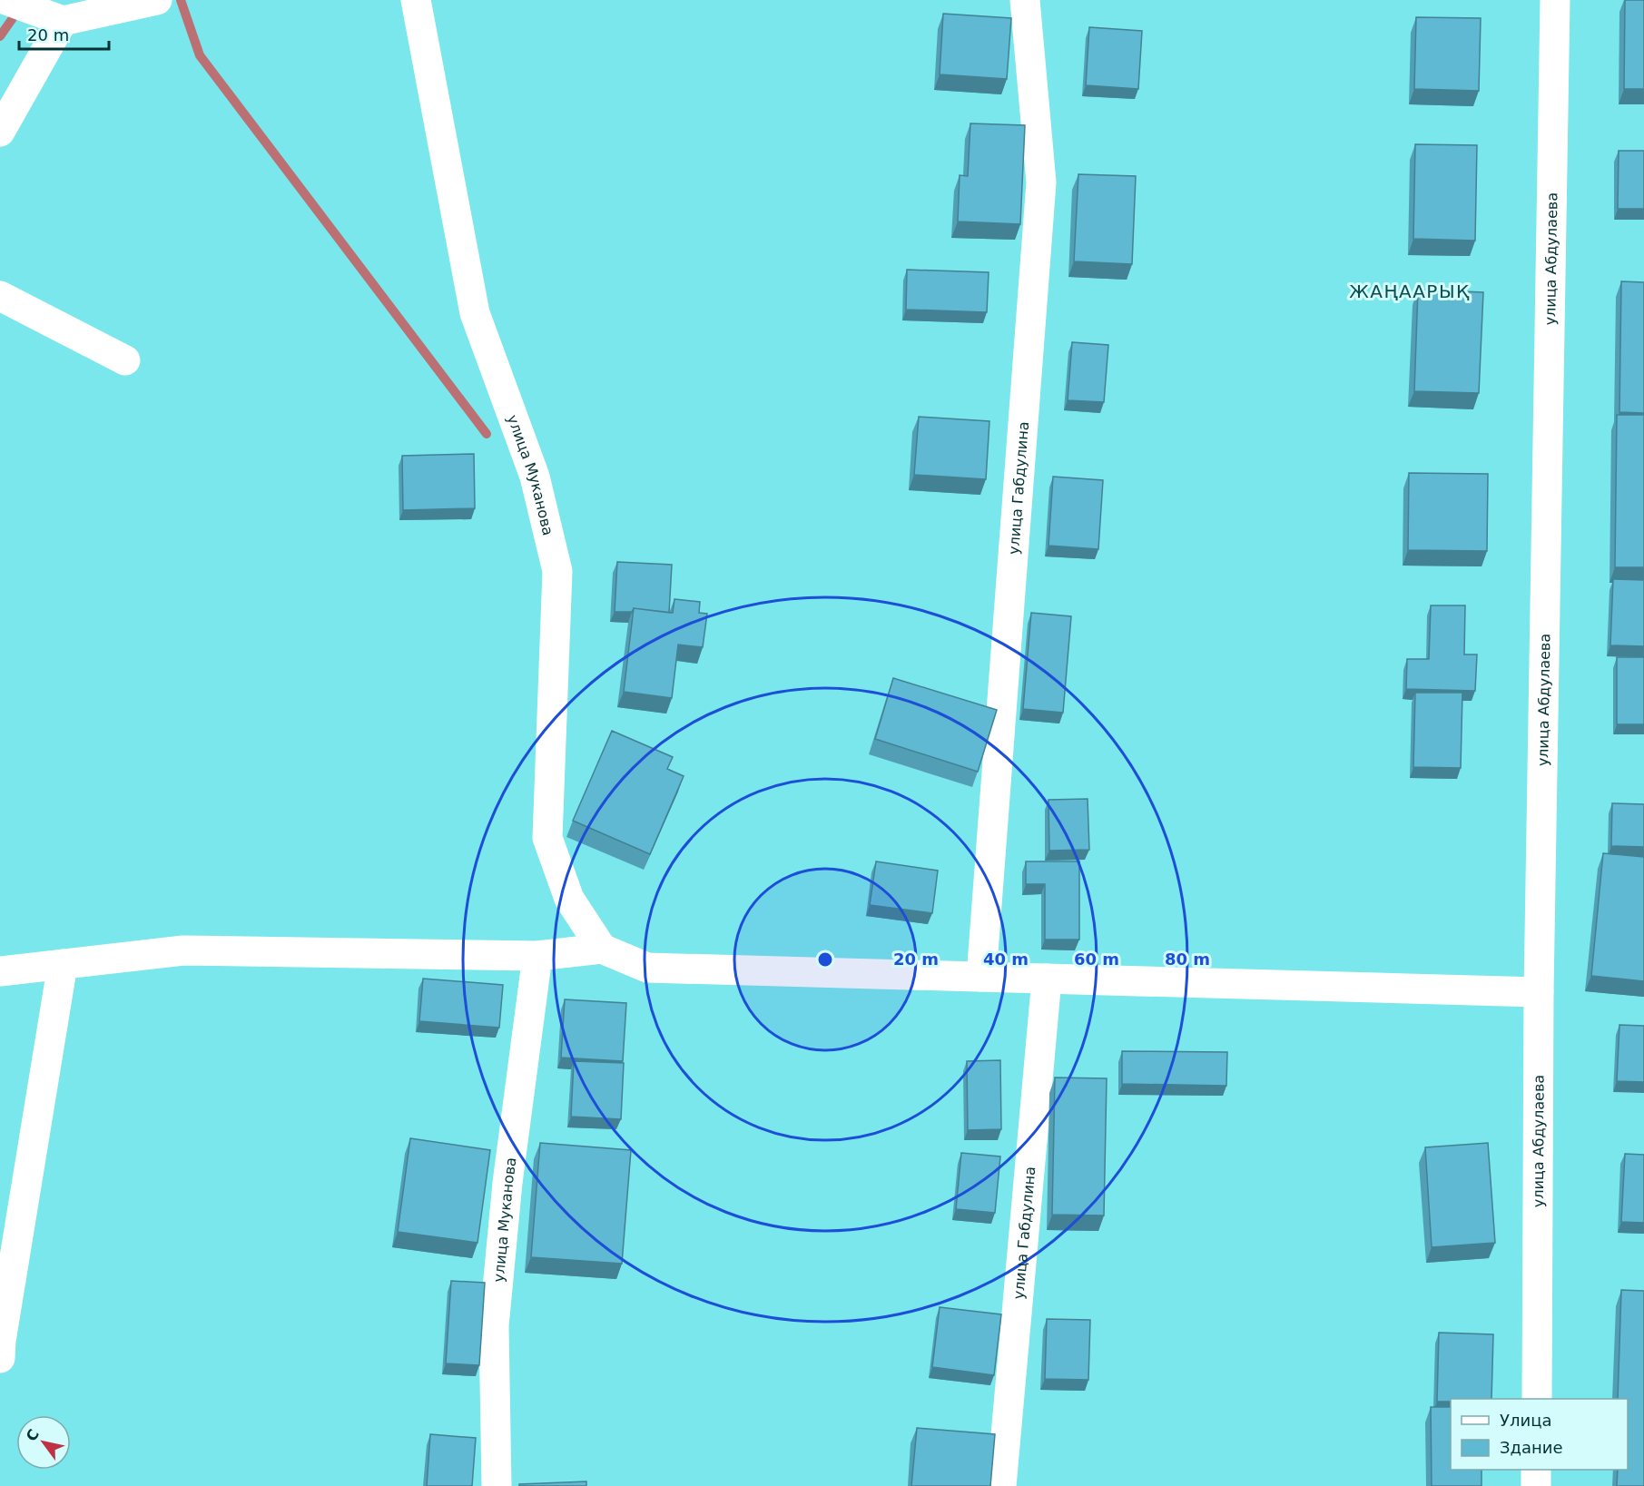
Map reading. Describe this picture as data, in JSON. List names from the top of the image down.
{
  "streets": {
    "street": ["улица Абдулаева", "улица Муканова", "улица Габдулина"]
  },
  "districts": ["ЖАҢААРЫҚ"],
  "legend": ["Улица", "Здание"],
  "scale_bar": "20 m",
  "north": "top left",
  "rings": [
    "20 m",
    "40 m",
    "60 m",
    "80 m"
  ]
}
